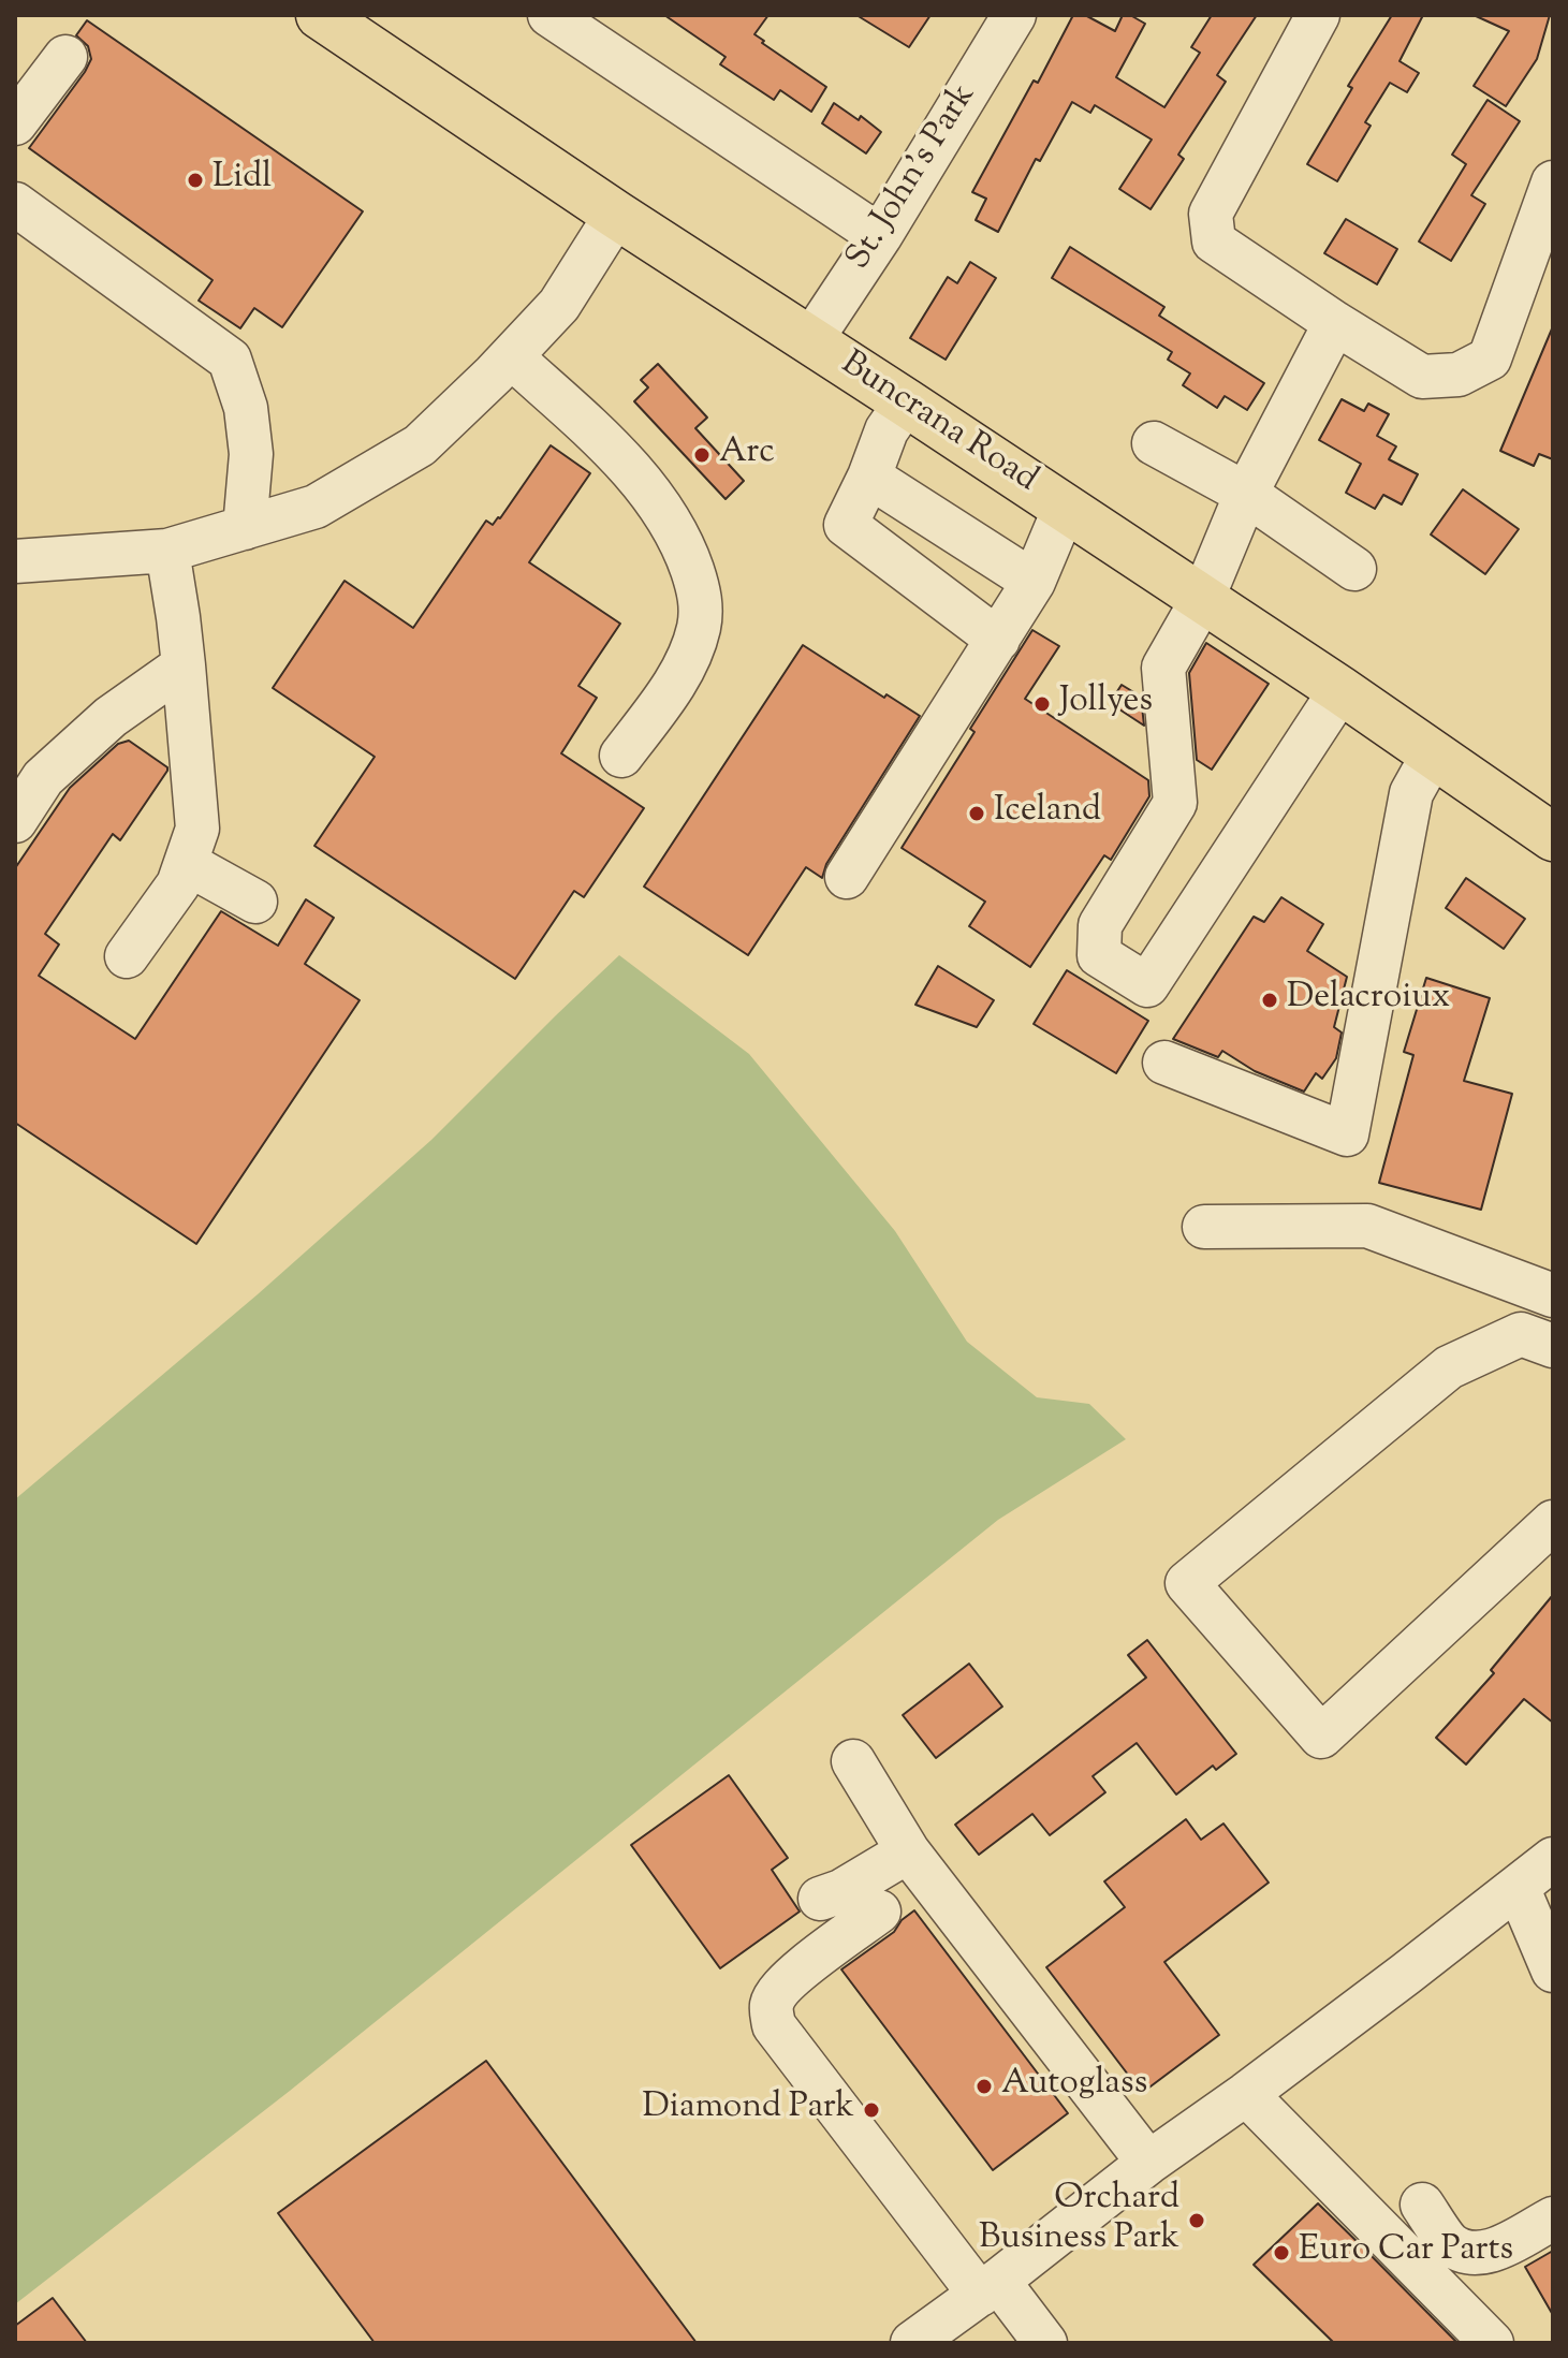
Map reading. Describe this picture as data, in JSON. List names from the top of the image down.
{
  "streets": {
    "highway": ["Buncrana Road"],
    "street": ["St. John's Park"]
  },
  "crossings": [
    ["St. John's Park", "Buncrana Road"]
  ],
  "places": [
    "Lidl",
    "Arc",
    "Jollyes",
    "Iceland",
    "Delacroiux",
    "Autoglass",
    "Diamond Park",
    "Orchard Business Park",
    "Euro Car Parts"
  ]
}
